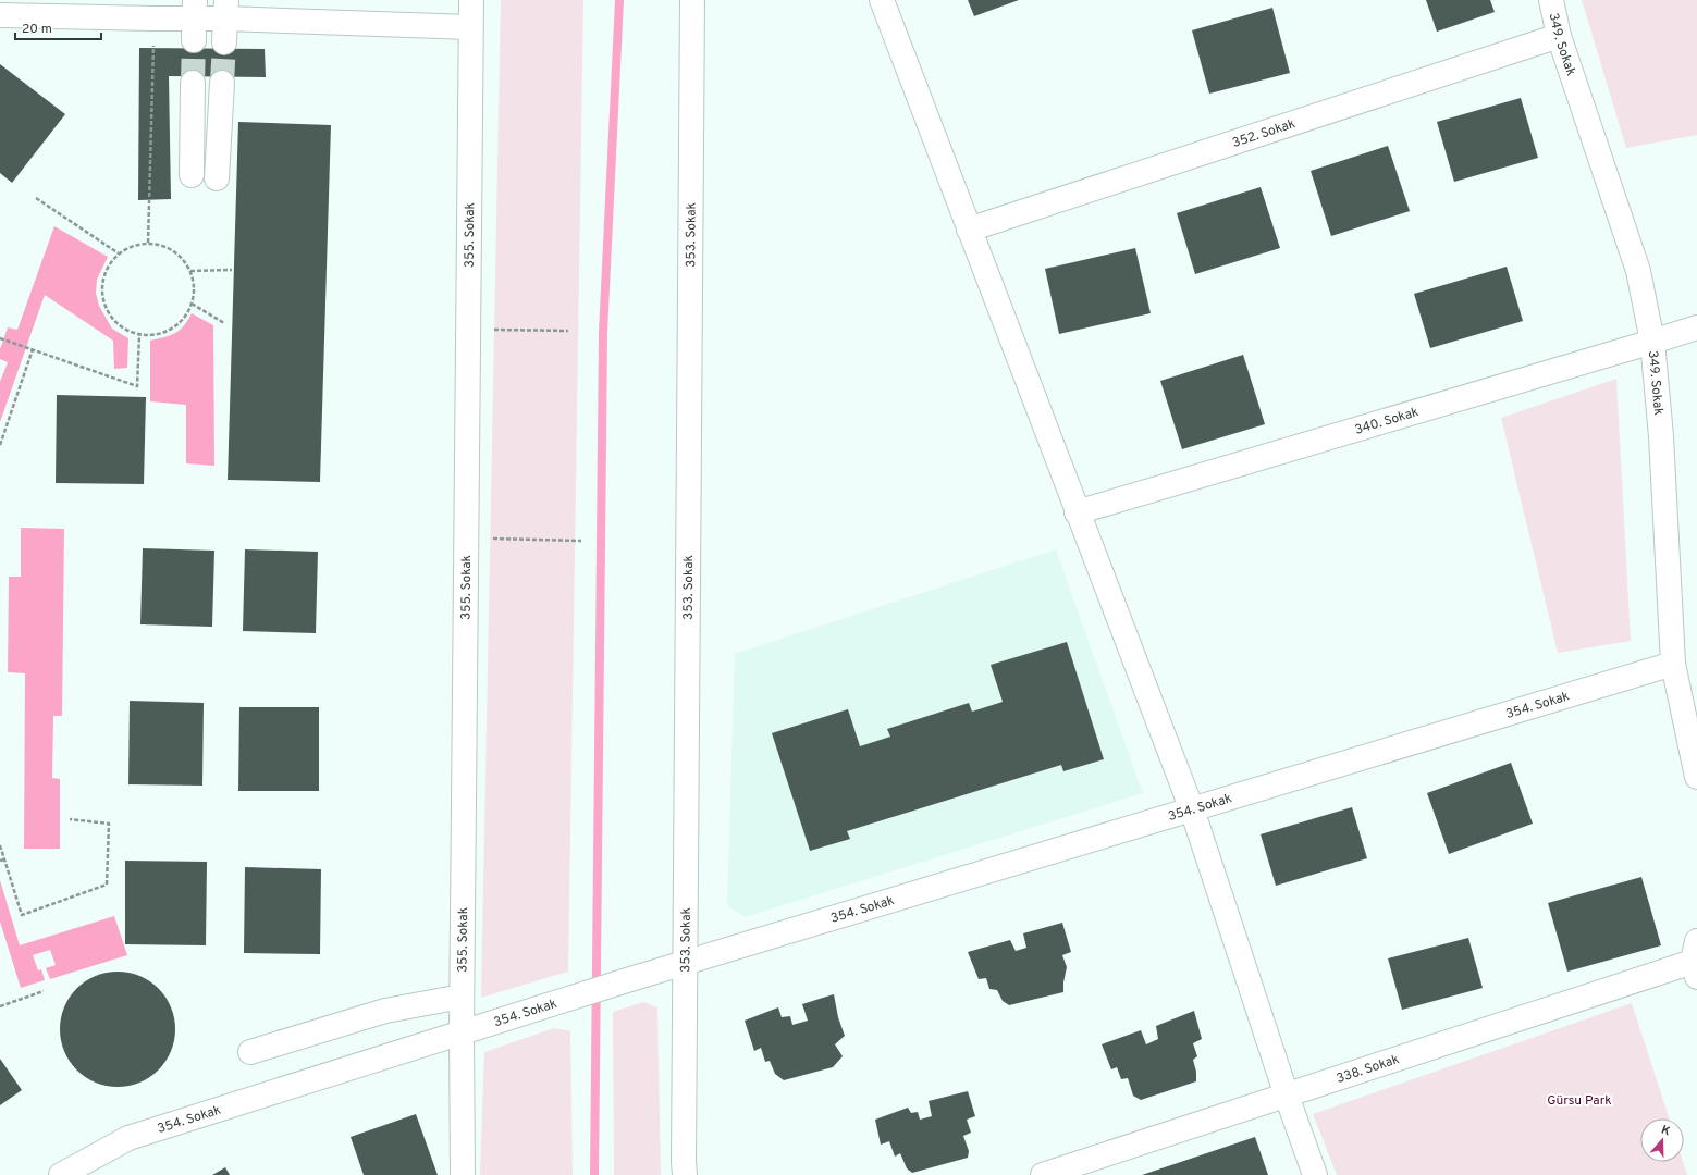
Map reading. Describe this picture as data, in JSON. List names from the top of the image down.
{
  "streets": {
    "street": [
      "349. Sokak",
      "352. Sokak",
      "355. Sokak",
      "353. Sokak",
      "340. Sokak",
      "354. Sokak",
      "338. Sokak"
    ]
  },
  "crossings": [
    ["349. Sokak", "352. Sokak"],
    ["349. Sokak", "340. Sokak"],
    ["349. Sokak", "354. Sokak"],
    ["355. Sokak", "354. Sokak"],
    ["353. Sokak", "354. Sokak"]
  ],
  "parks": ["Gürsu Park"],
  "scale_bar": "20 m",
  "north": "top"
}
